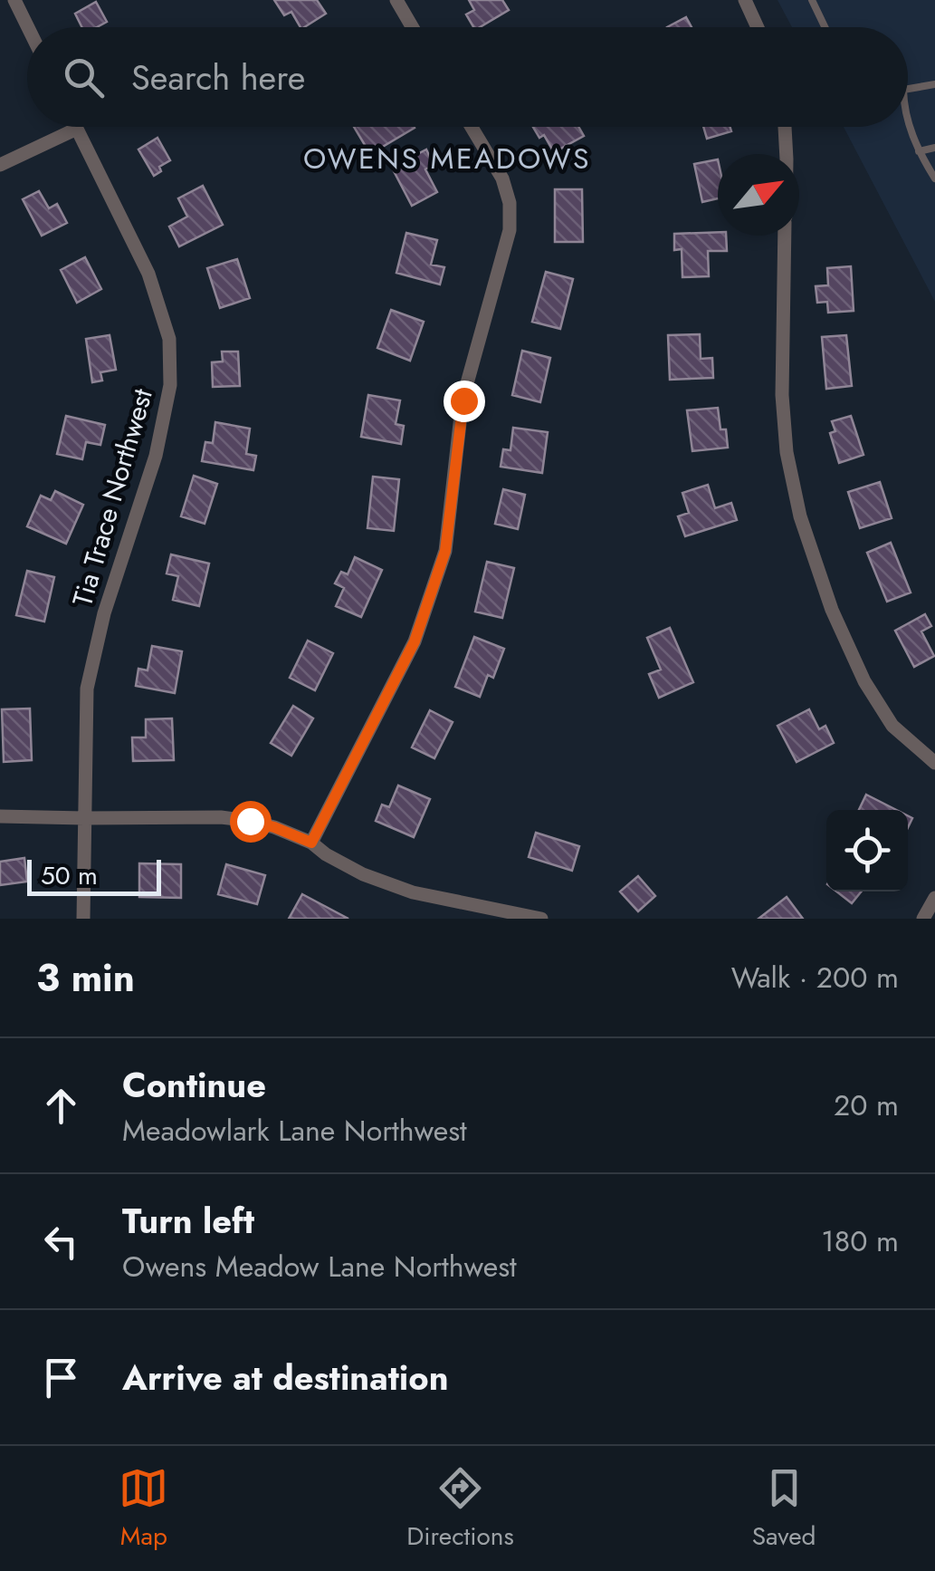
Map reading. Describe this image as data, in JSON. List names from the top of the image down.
{
  "streets": {
    "street": ["Tia Trace Northwest"]
  },
  "districts": ["OWENS MEADOWS"],
  "scale_bar": "50 m",
  "north": "top right",
  "page": {
    "search": "Search here",
    "scale": "50 m",
    "heading": ["3 min", "Walk · 200 m"],
    "list": [
      ["Continue", "Meadowlark Lane Northwest", "20 m"],
      ["Turn left", "Owens Meadow Lane Northwest", "180 m"],
      "Arrive at destination"
    ],
    "nav": ["Map", "Directions", "Saved"]
  }
}
